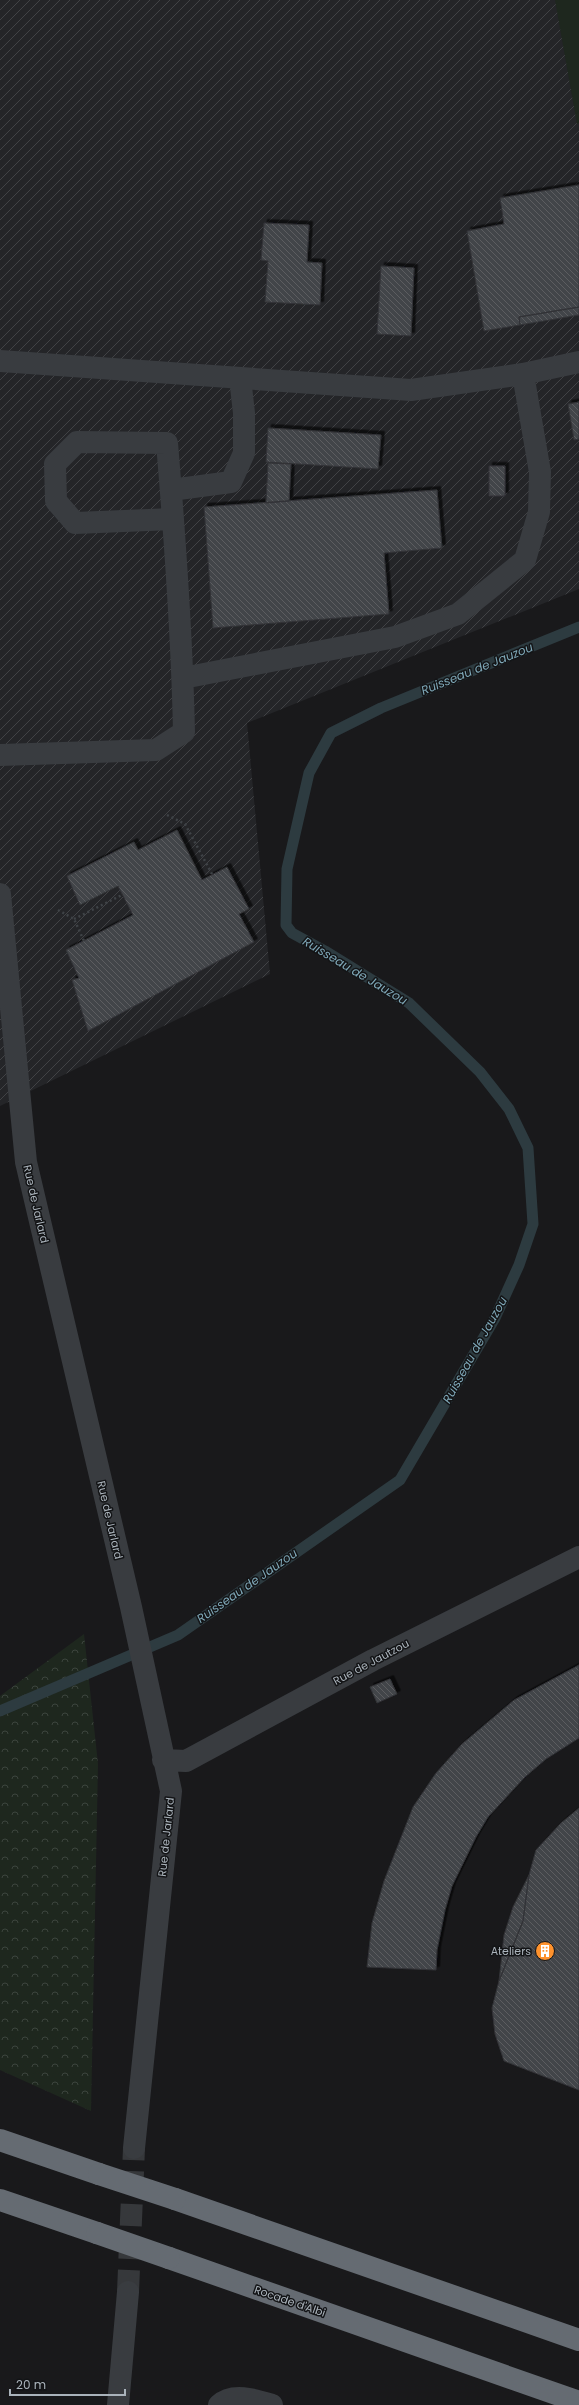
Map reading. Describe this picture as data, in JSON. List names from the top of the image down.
{
  "streets": {
    "highway": ["Rocade d'Albi"],
    "street": ["Rue de Jarlard", "Rue de Jautzou"]
  },
  "crossings": [
    ["Rue de Jarlard", "Rue de Jautzou"]
  ],
  "water": ["Ruisseau de Jauzou"],
  "places": {
    "building": ["Ateliers"]
  },
  "scale_bar": "20 m"
}
